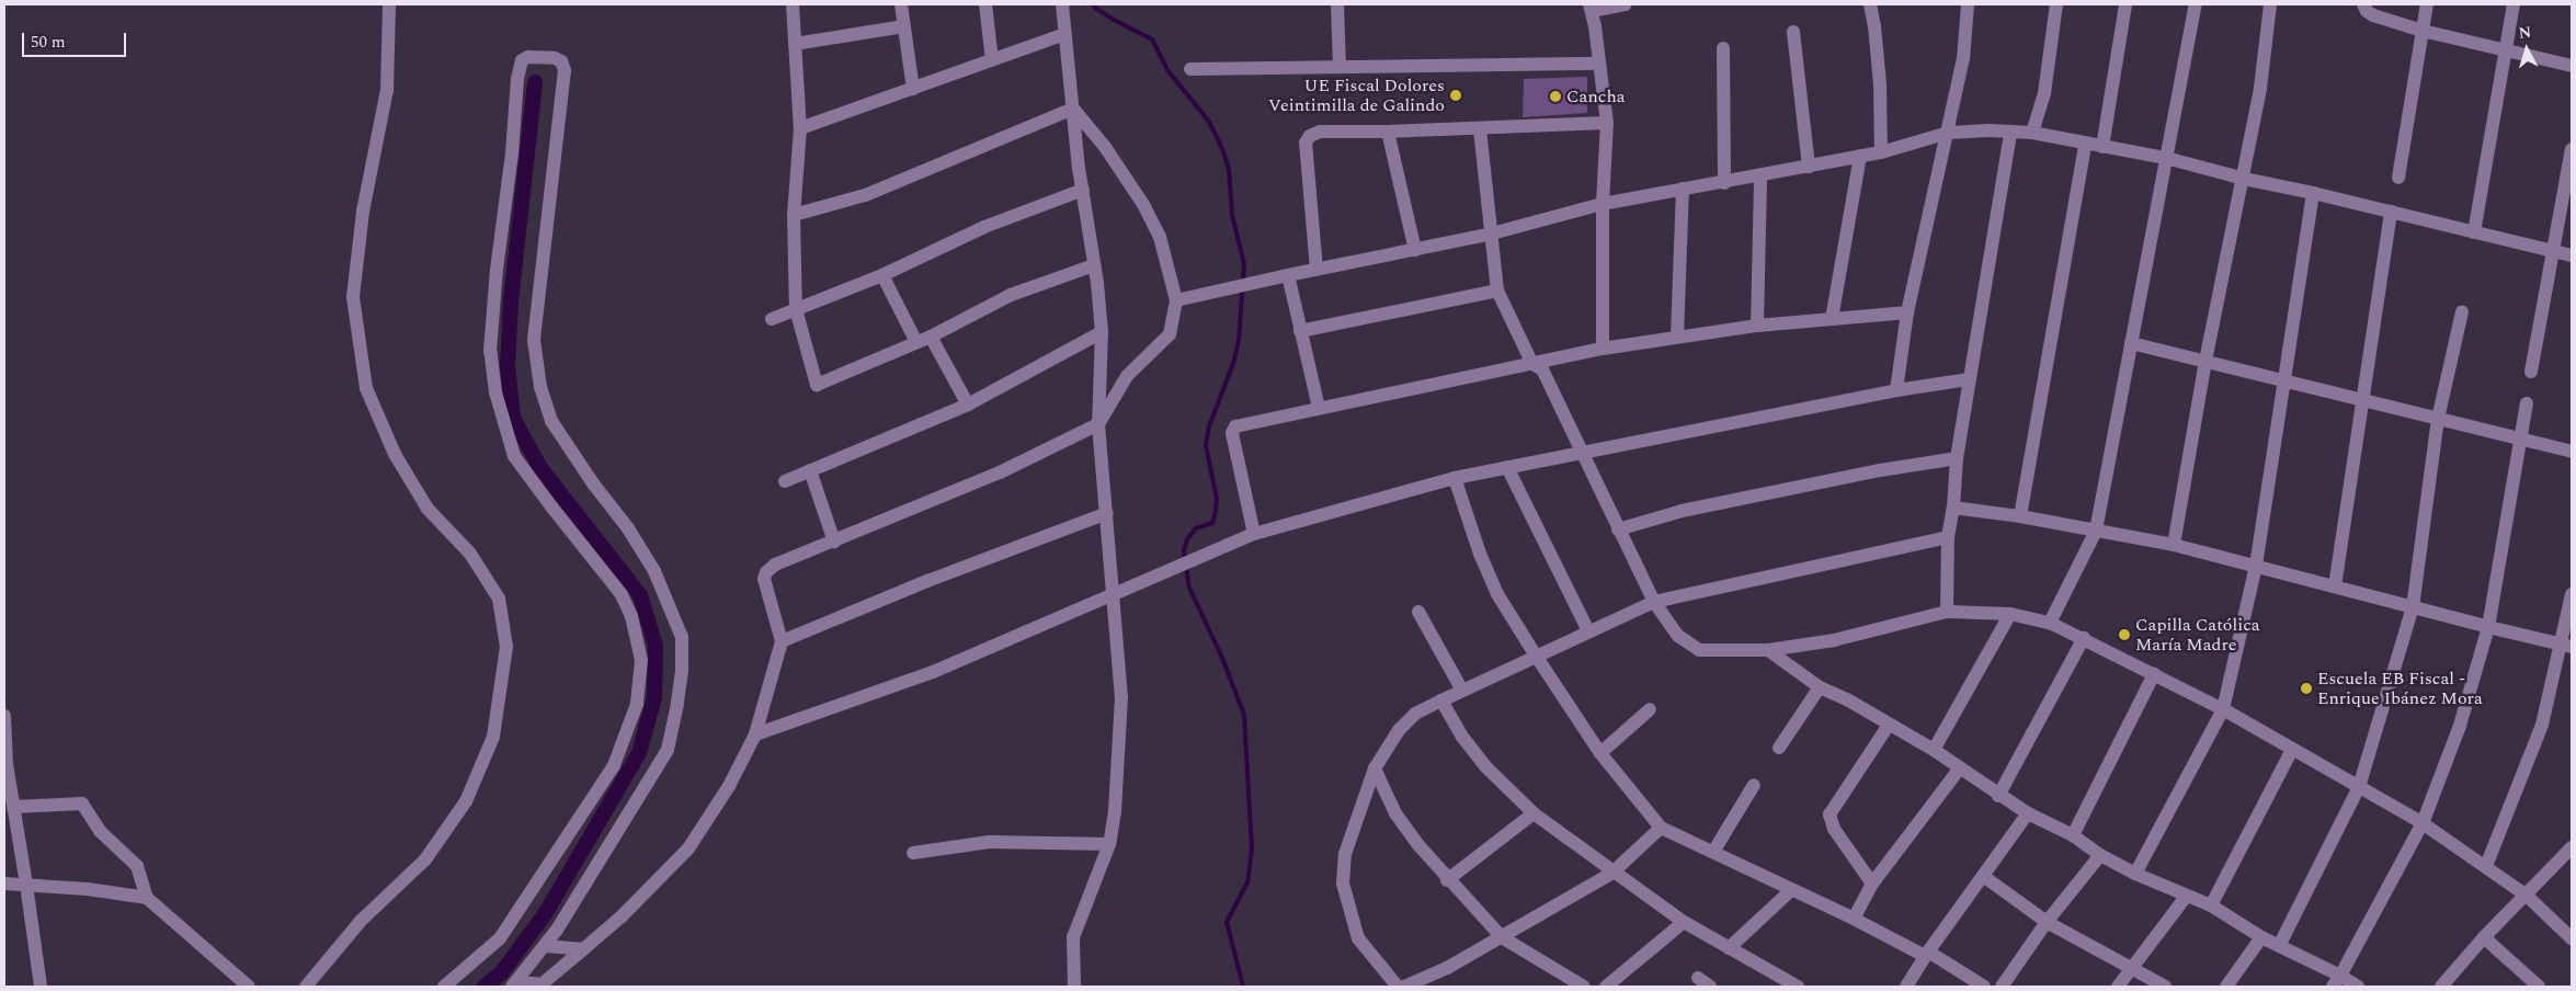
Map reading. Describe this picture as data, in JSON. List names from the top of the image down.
{
  "places": [
    "UE Fiscal Dolores Veintimilla de Galindo",
    "Cancha",
    "Capilla Católica María Madre",
    "Escuela EB Fiscal - Enrique Ibánez Mora"
  ],
  "scale_bar": "50 m",
  "north": "top"
}
